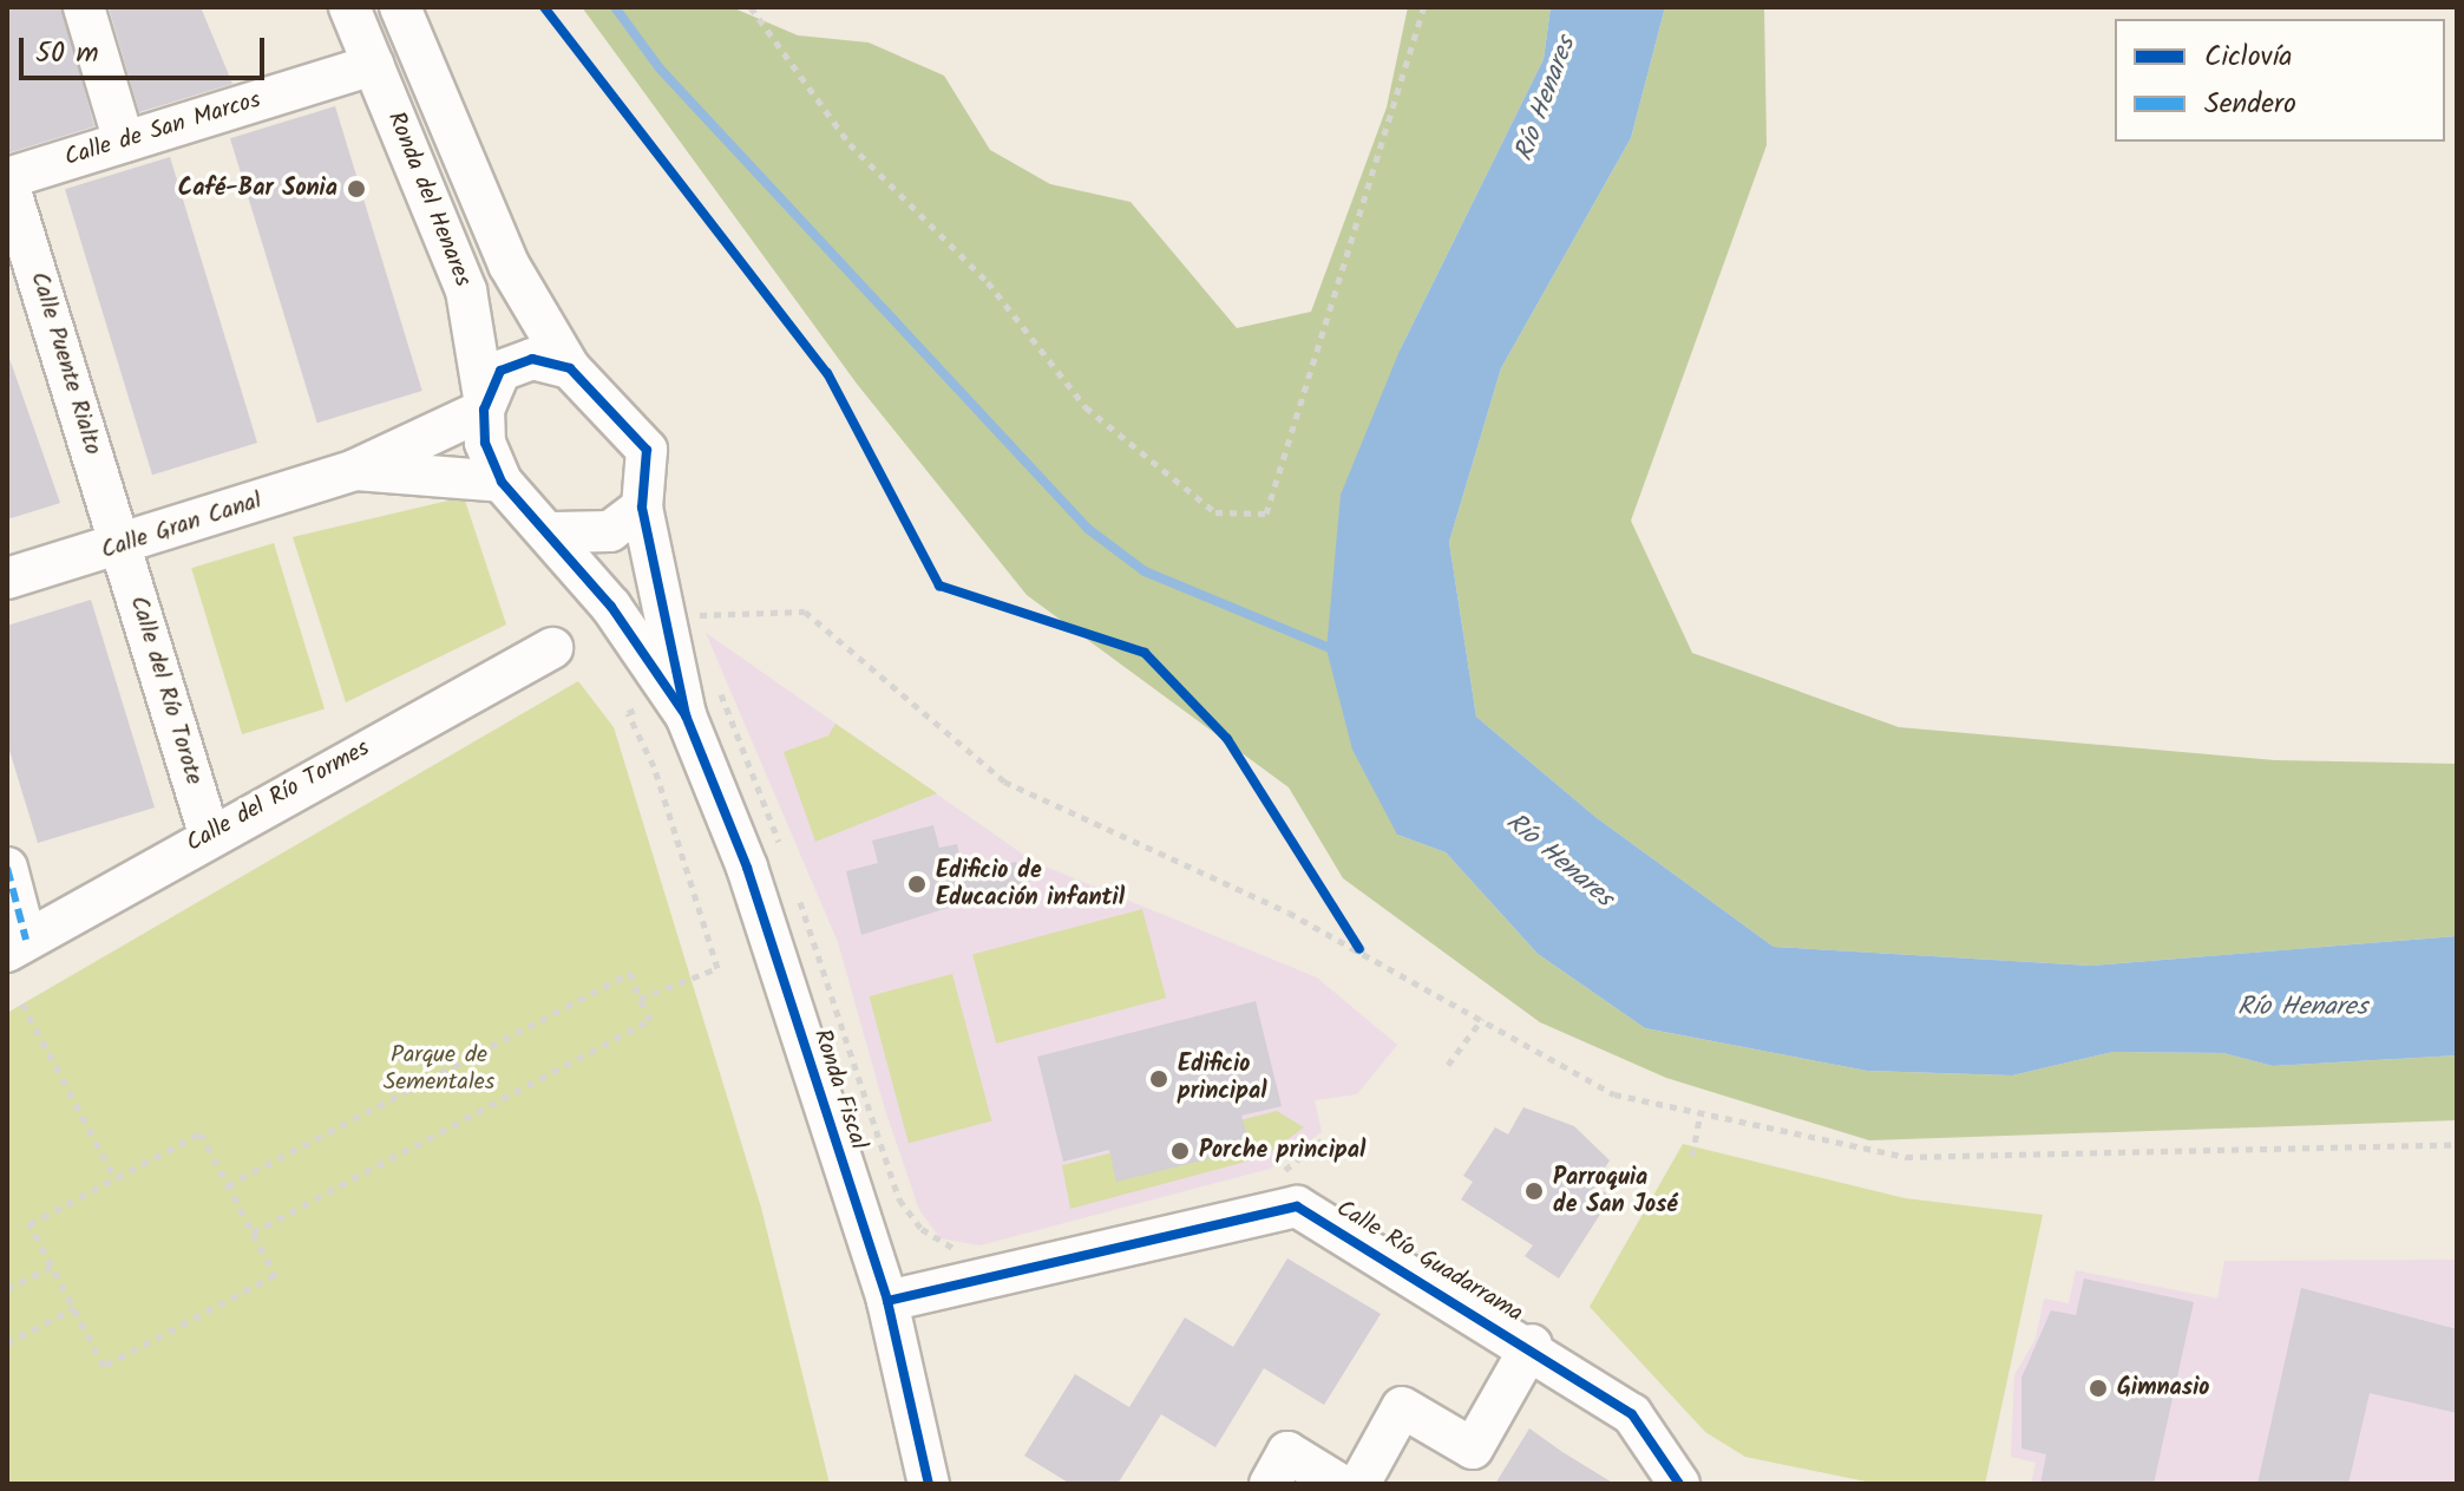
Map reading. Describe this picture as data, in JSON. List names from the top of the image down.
{
  "streets": {
    "street": [
      "Calle de San Marcos",
      "Ronda del Henares",
      "Calle Puente Rialto",
      "Calle Gran Canal",
      "Calle del Río Torote",
      "Calle del Río Tormes",
      "Ronda Fiscal",
      "Calle Río Guadarrama"
    ]
  },
  "crossings": [
    ["Calle de San Marcos", "Ronda del Henares"],
    ["Calle de San Marcos", "Calle Puente Rialto"],
    ["Ronda del Henares", "Calle Gran Canal"],
    ["Ronda del Henares", "Ronda Fiscal"],
    ["Calle Puente Rialto", "Calle Gran Canal"],
    ["Calle Puente Rialto", "Calle del Río Torote"],
    ["Calle Gran Canal", "Calle del Río Torote"],
    ["Calle Gran Canal", "Ronda Fiscal"],
    ["Calle del Río Torote", "Calle del Río Tormes"],
    ["Ronda Fiscal", "Calle Río Guadarrama"]
  ],
  "water": ["Río Henares"],
  "parks": ["Parque de Sementales"],
  "places": [
    "Café-Bar Sonia",
    "Edificio de Educación infantil",
    "Edificio principal",
    "Porche principal",
    "Parroquia de San José",
    "Gimnasio"
  ],
  "legend": ["Ciclovía", "Sendero"],
  "scale_bar": "50 m"
}
